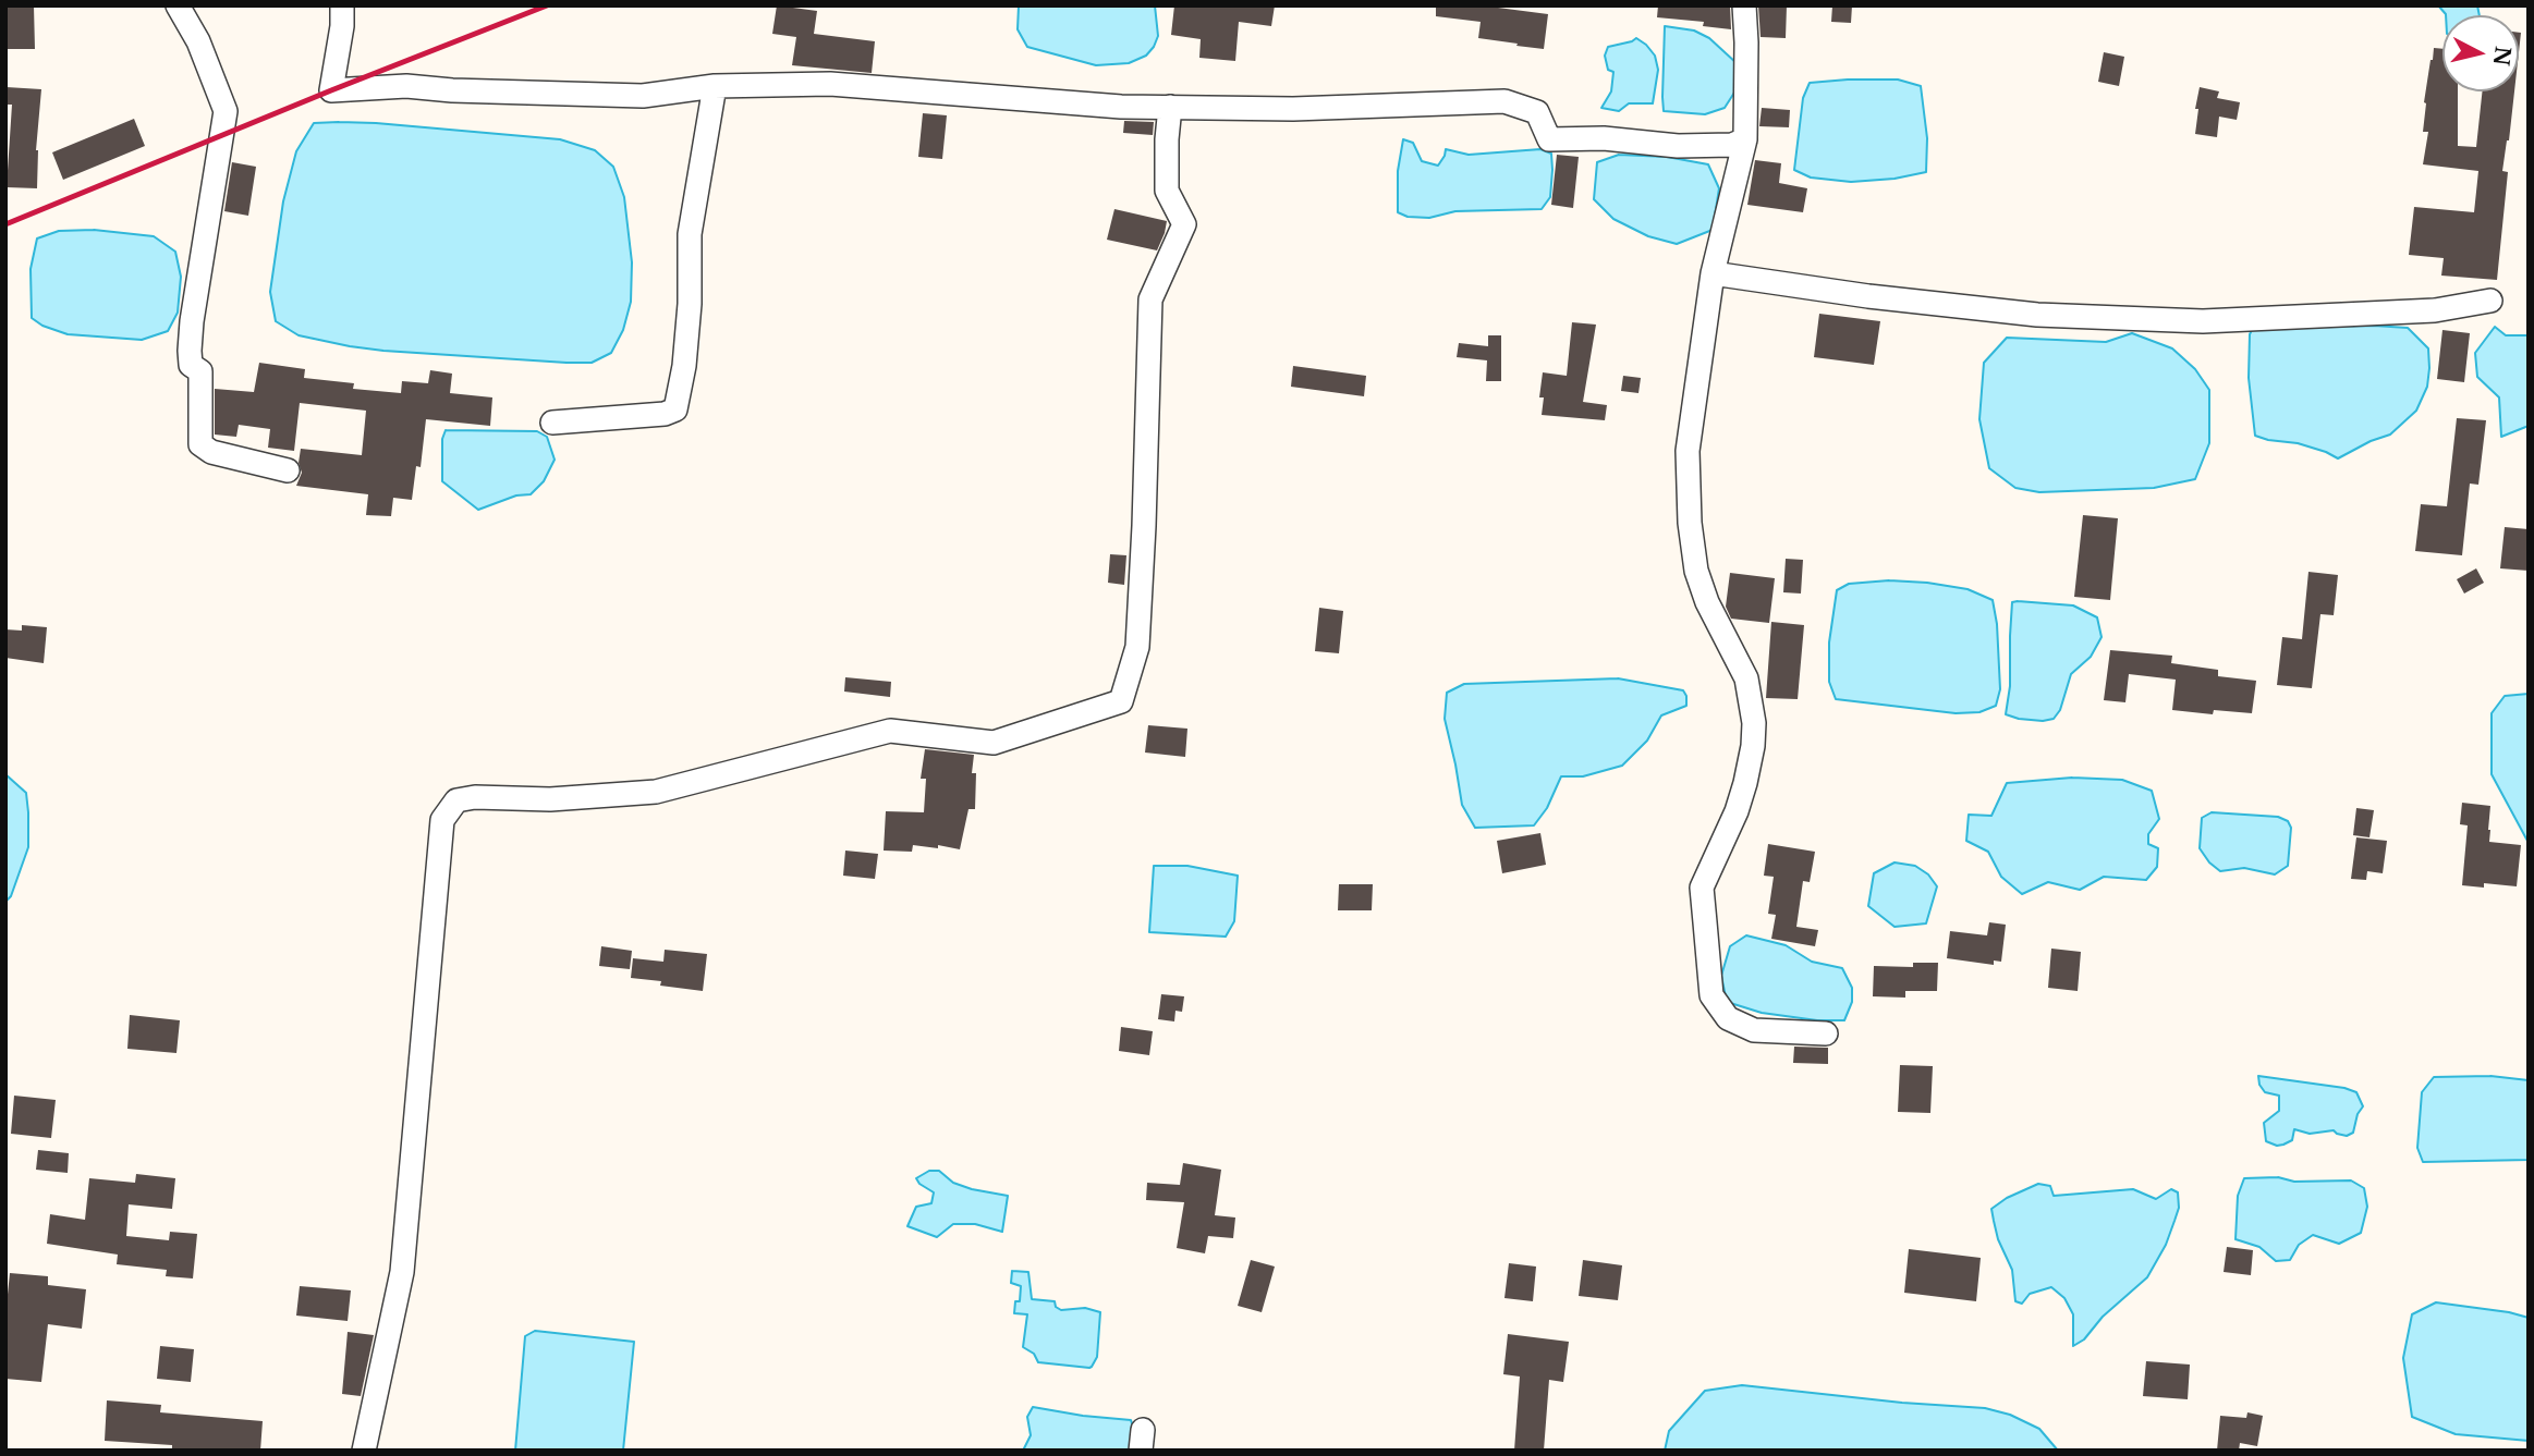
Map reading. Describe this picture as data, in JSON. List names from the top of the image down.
{
  "north": "right"
}
